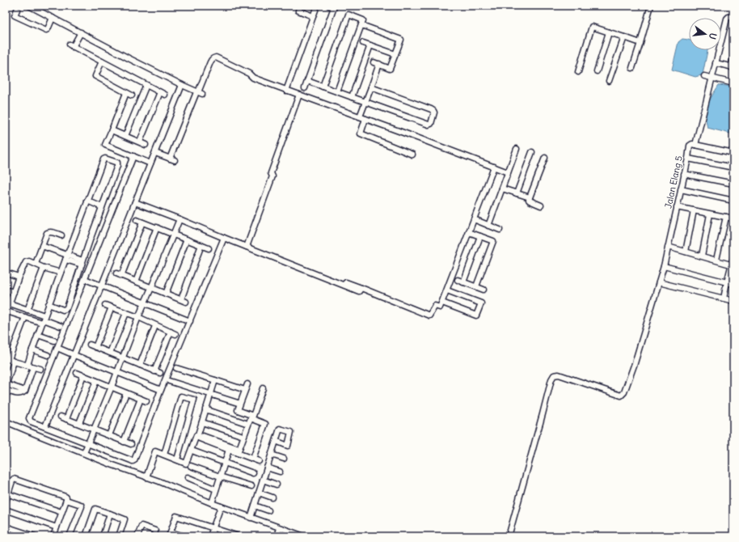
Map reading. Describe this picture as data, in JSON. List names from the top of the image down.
{
  "streets": {
    "street": ["Jalan Elang 5"]
  },
  "north": "right"
}
